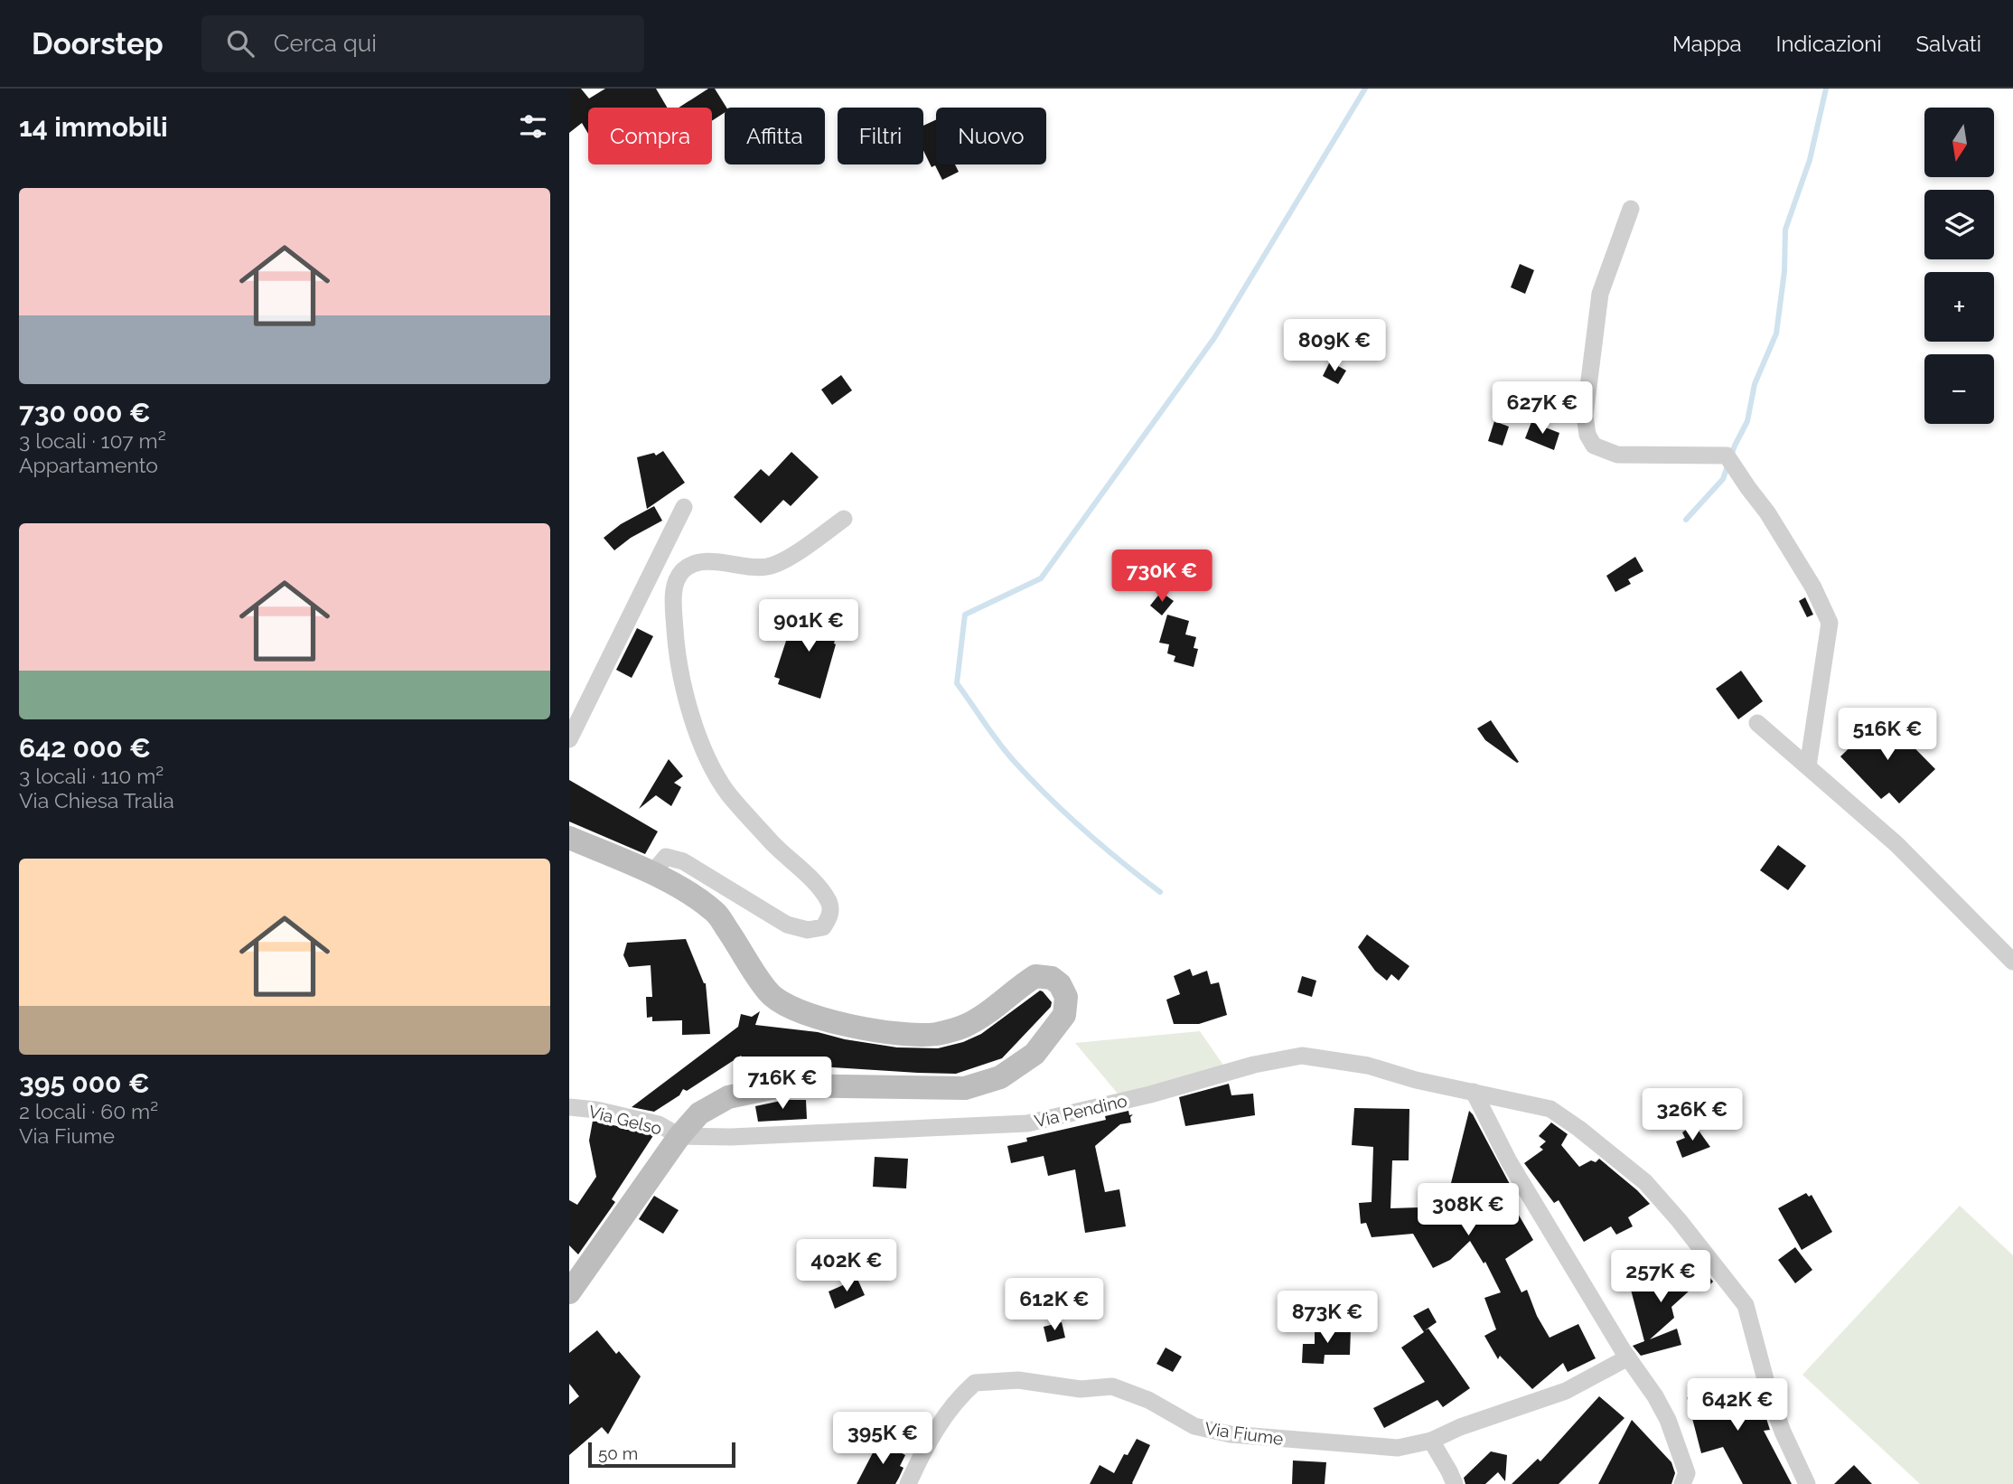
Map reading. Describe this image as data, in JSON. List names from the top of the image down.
{
  "streets": {
    "street": ["Via Pendino", "Via Gelso", "Via Fiume"]
  },
  "crossings": [
    ["Via Pendino", "Via Gelso"]
  ],
  "scale_bar": "50 m",
  "north": "bottom",
  "page": {
    "header": "Doorstep",
    "search": "Cerca qui",
    "nav": ["Mappa", "Indicazioni", "Salvati"],
    "heading": "14 immobili",
    "map_buttons": ["+", "−"],
    "chip": [
      "Compra",
      "Affitta",
      "Filtri",
      "Nuovo"
    ],
    "list": [
      {
        "name": "730 000 €",
        "note": "3 locali · 107 m² · Appartamento"
      },
      {
        "name": "642 000 €",
        "note": "3 locali · 110 m² · Via Chiesa Tralia"
      },
      {
        "name": "395 000 €",
        "note": "2 locali · 60 m² · Via Fiume"
      }
    ],
    "price": [
      "809K €",
      "627K €",
      "730K €",
      "901K €",
      "516K €",
      "716K €",
      "326K €",
      "308K €",
      "402K €",
      "257K €",
      "612K €",
      "873K €",
      "642K €",
      "395K €"
    ],
    "scale": "50 m"
  }
}
